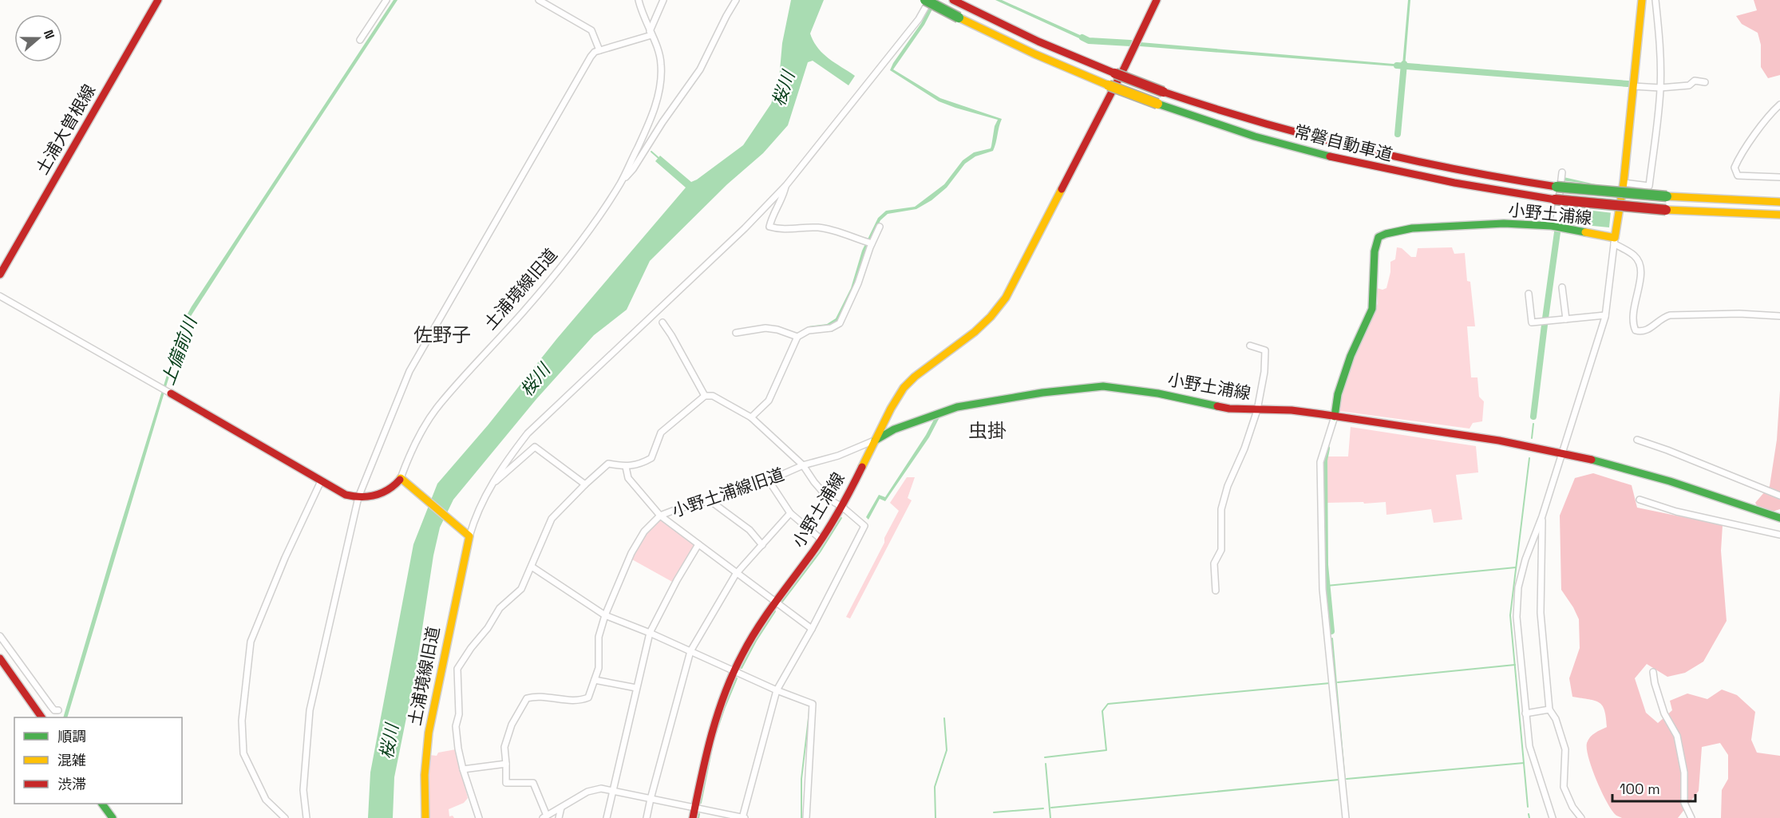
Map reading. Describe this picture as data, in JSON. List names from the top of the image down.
{
  "streets": {
    "main road": [
      "土浦大曽根線",
      "常磐自動車道",
      "小野土浦線",
      "土浦境線旧道"
    ],
    "street": ["小野土浦線旧道"]
  },
  "crossings": [
    ["小野土浦線", "小野土浦線旧道"]
  ],
  "districts": ["佐野子", "虫掛"],
  "water": ["桜川", "上備前川"],
  "legend": ["順調", "混雑", "渋滞"],
  "scale_bar": "100 m",
  "north": "right"
}
